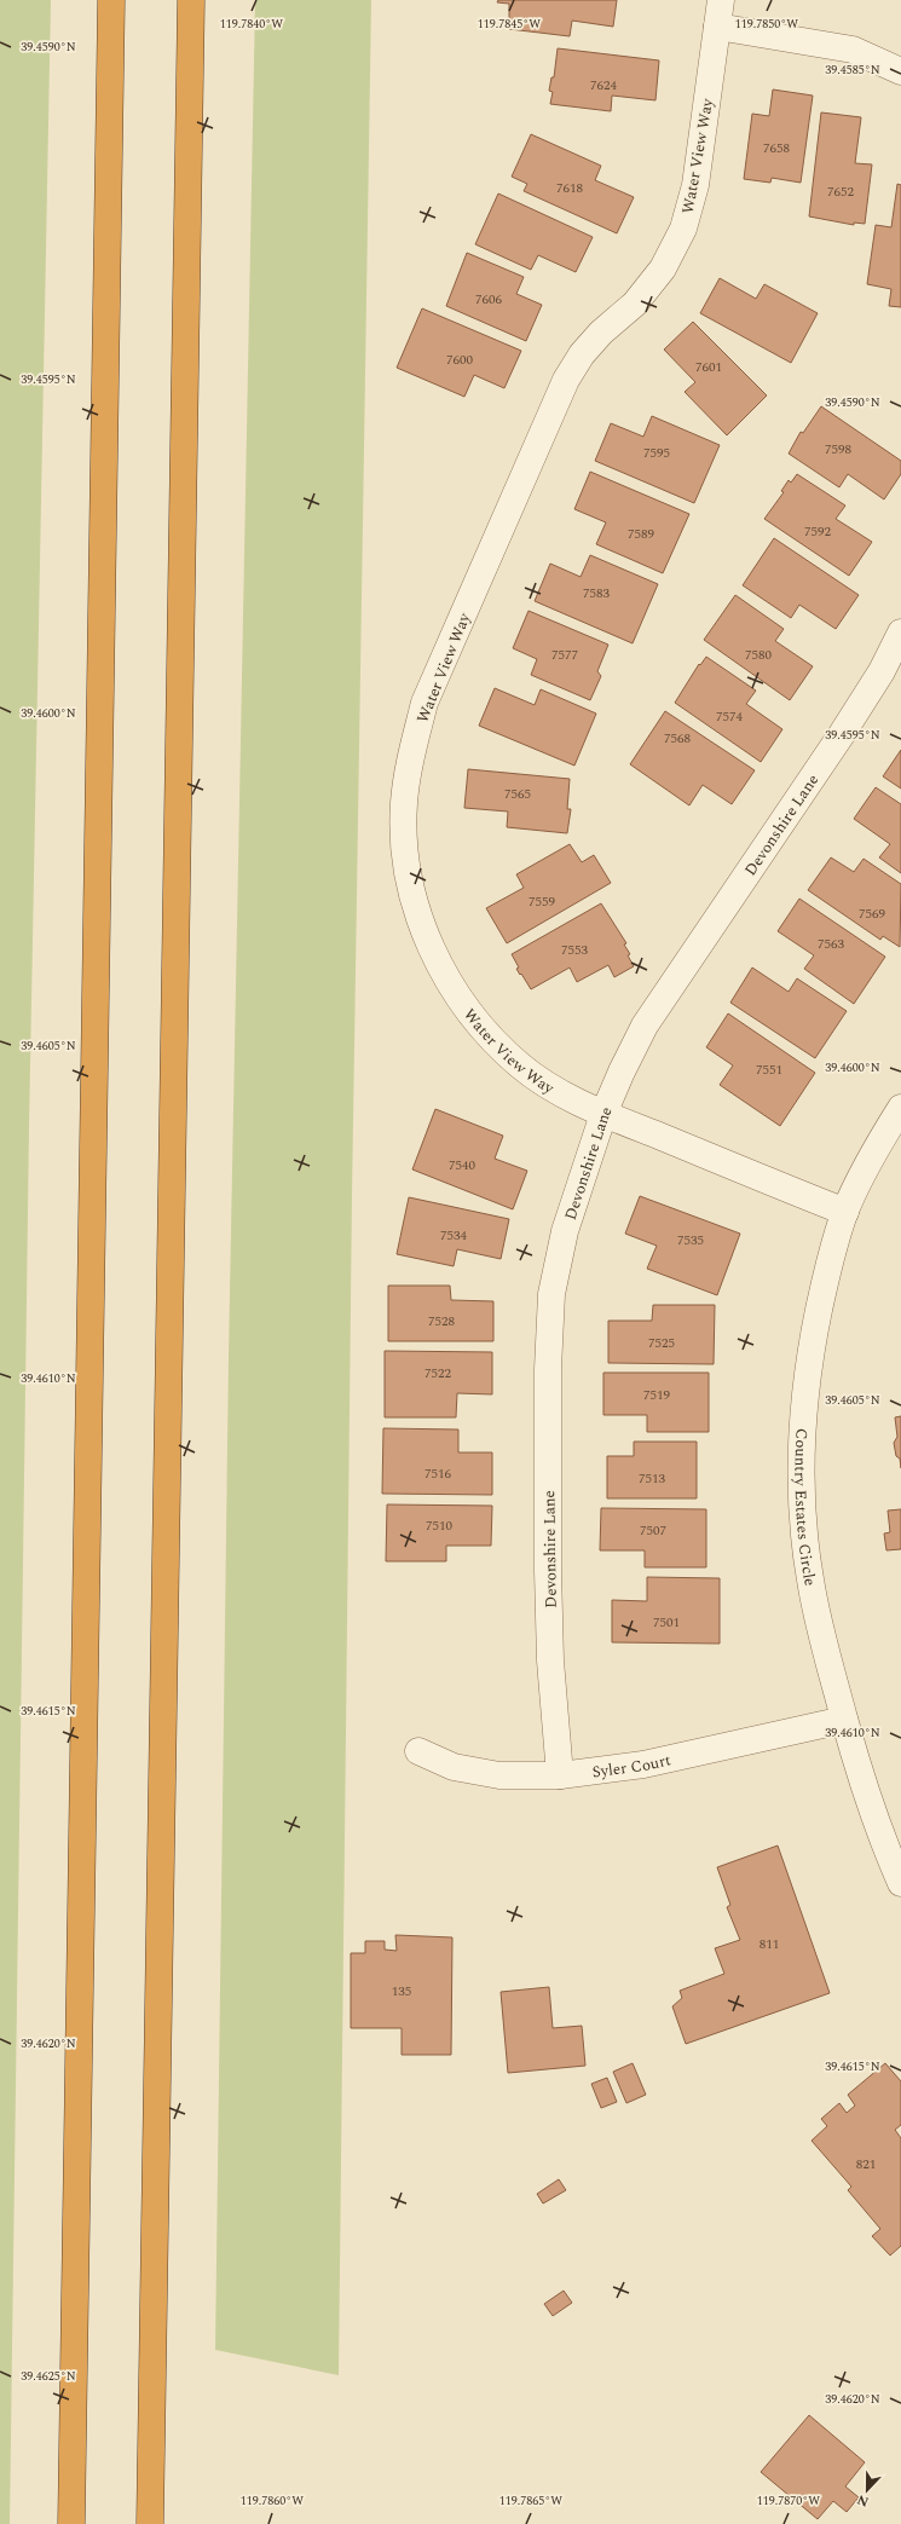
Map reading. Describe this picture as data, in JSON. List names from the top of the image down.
{
  "streets": {
    "street": [
      "Water View Way",
      "Devonshire Lane",
      "Country Estates Circle",
      "Syler Court"
    ]
  },
  "crossings": [
    ["Water View Way", "Devonshire Lane"],
    ["Water View Way", "Country Estates Circle"],
    ["Devonshire Lane", "Syler Court"],
    ["Country Estates Circle", "Syler Court"]
  ],
  "house_numbers": [
    "7624",
    "7658",
    "7618",
    "7652",
    "7606",
    "7600",
    "7601",
    "7598",
    "7595",
    "7592",
    "7589",
    "7583",
    "7577",
    "7580",
    "7574",
    "7568",
    "7565",
    "7559",
    "7569",
    "7563",
    "7553",
    "7551",
    "7540",
    "7534",
    "7535",
    "7528",
    "7525",
    "7522",
    "7519",
    "7516",
    "7513",
    "7510",
    "7507",
    "7501",
    "811",
    "135",
    "821"
  ],
  "north": "bottom",
  "coordinates": [
    "119.7840°W",
    "119.7845°W",
    "119.7850°W",
    "39.4590°N",
    "39.4585°N",
    "39.4595°N",
    "39.4600°N",
    "39.4605°N",
    "39.4610°N",
    "39.4615°N",
    "39.4620°N",
    "39.4625°N",
    "119.7860°W",
    "119.7865°W",
    "119.7870°W"
  ]
}
